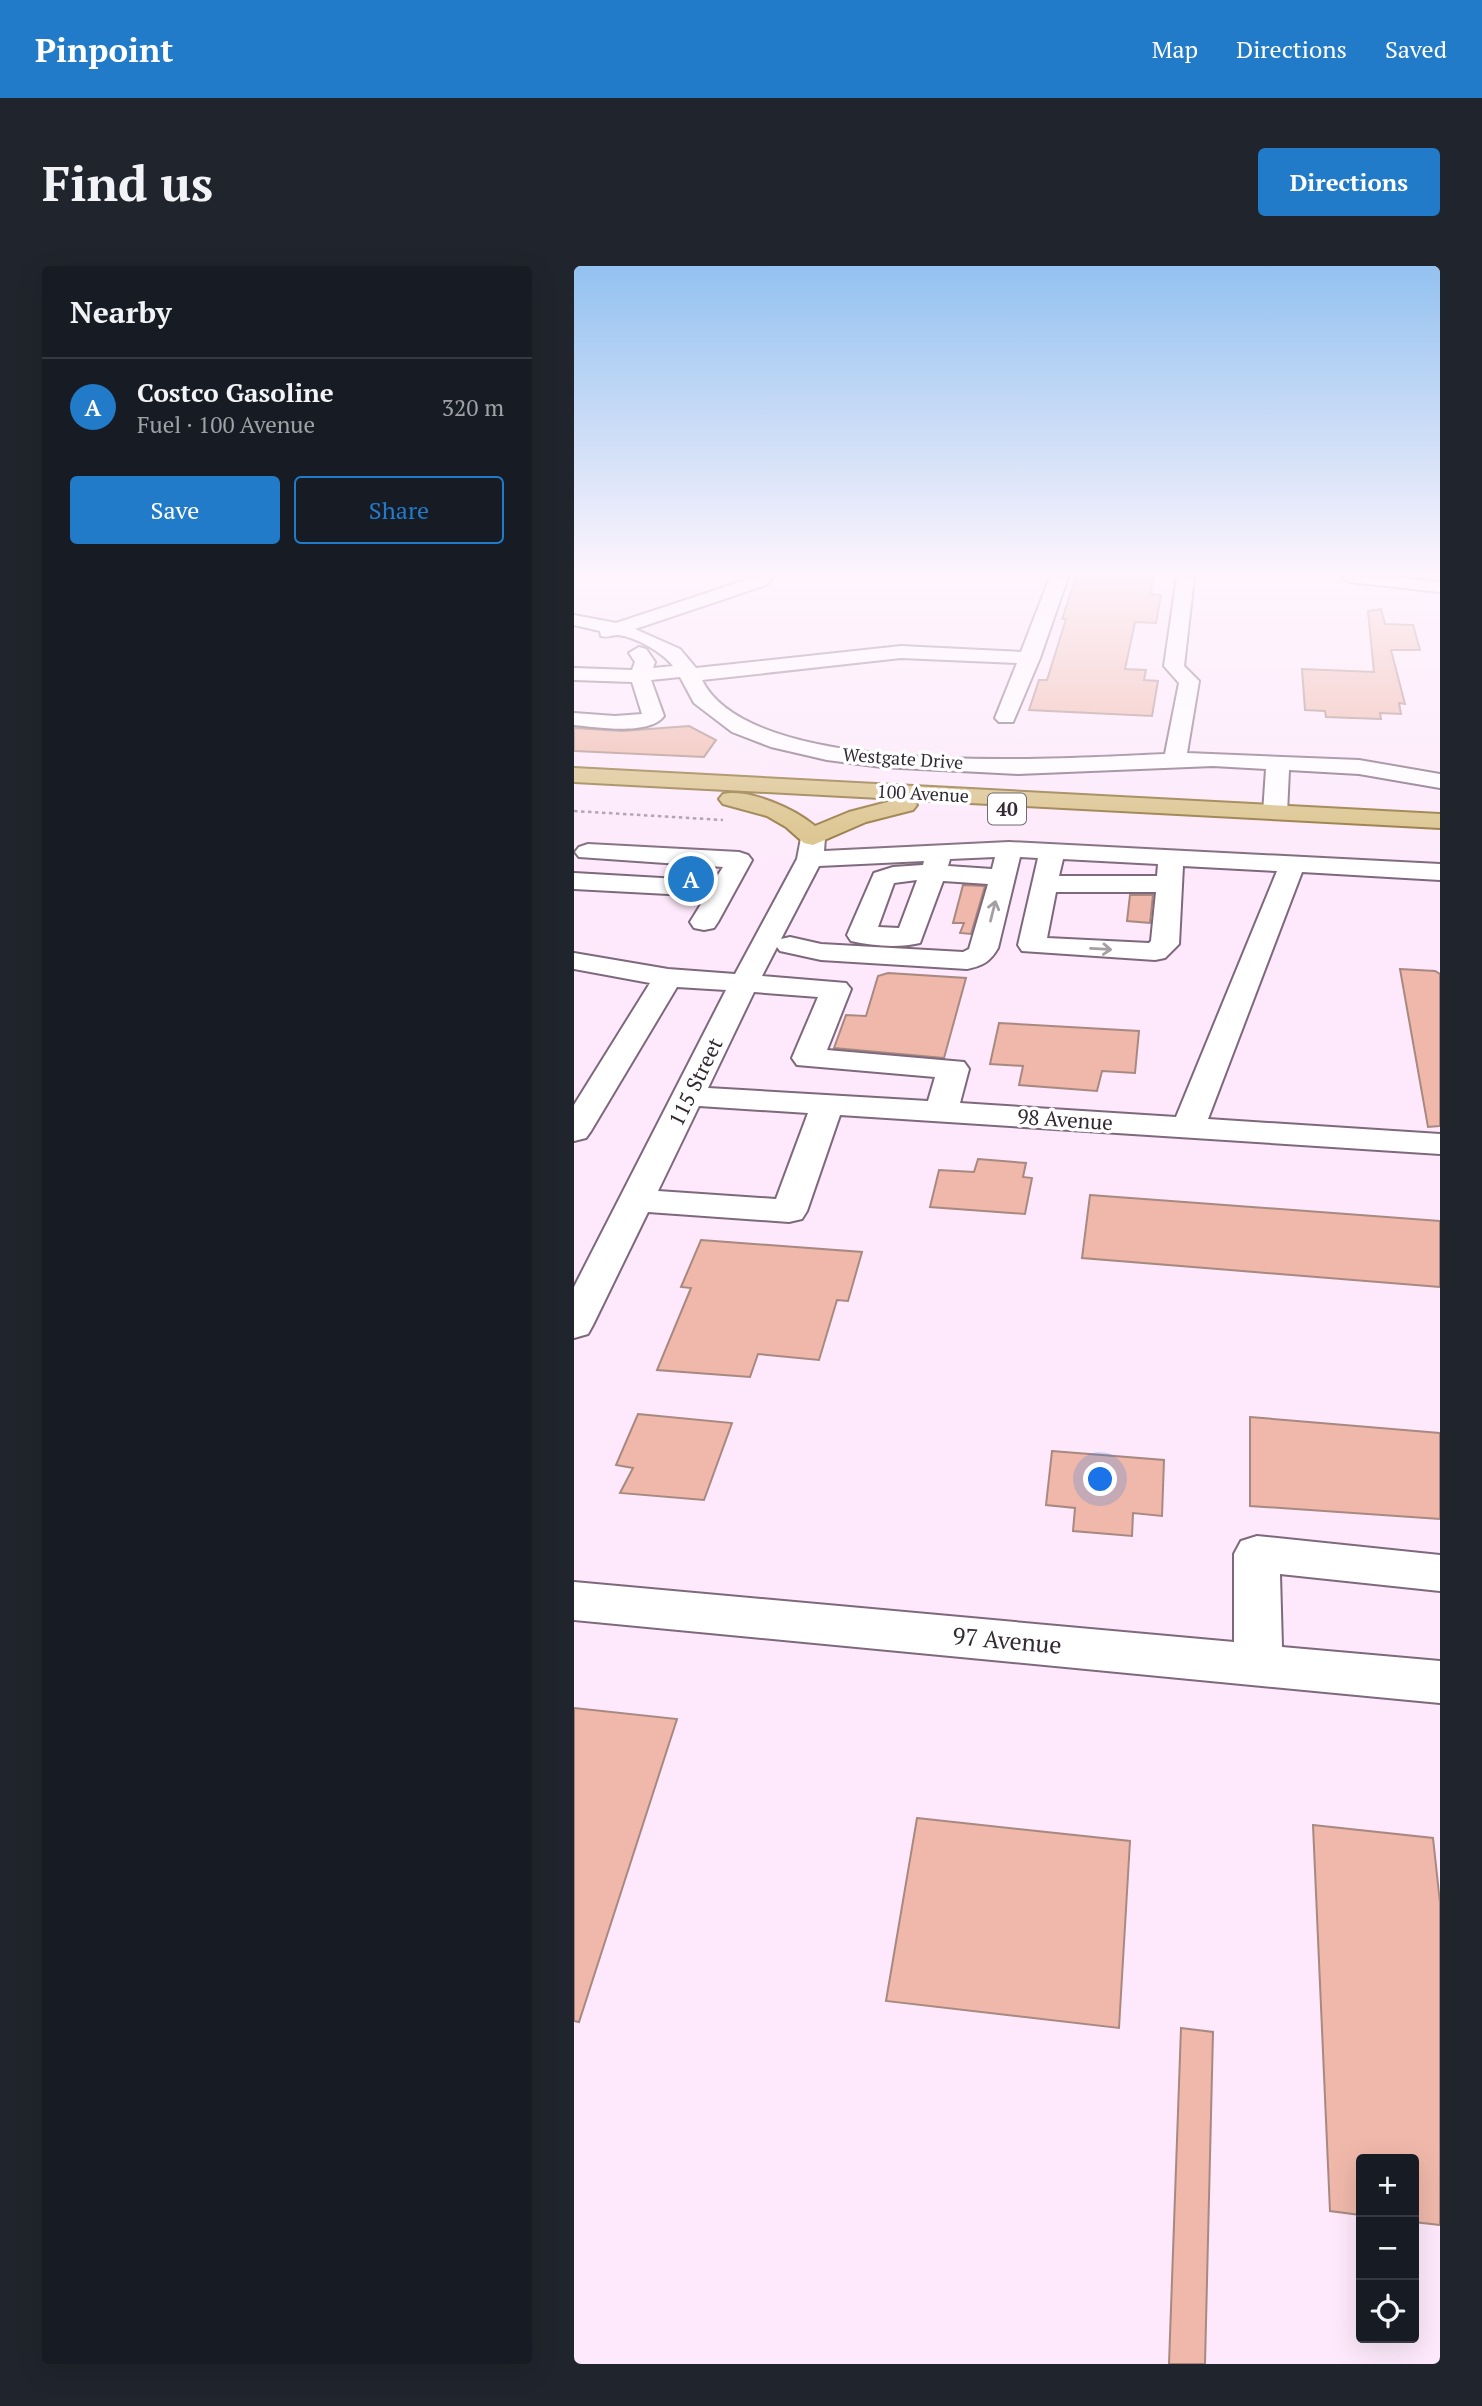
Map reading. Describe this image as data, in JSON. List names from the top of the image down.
{
  "streets": {
    "main road": ["100 Avenue", "40"],
    "street": [
      "Westgate Drive",
      "115 Street",
      "98 Avenue",
      "97 Avenue"
    ]
  },
  "crossings": [
    ["115 Street", "98 Avenue"]
  ],
  "page": {
    "header": "Pinpoint",
    "nav": ["Map", "Directions", "Saved"],
    "buttons": [
      "Directions",
      ["Save", "Share"]
    ],
    "title": "Find us",
    "heading": "Nearby",
    "list": [
      {
        "mark": "A",
        "name": "Costco Gasoline",
        "note": "Fuel · 100 Avenue",
        "value": "320 m"
      }
    ],
    "pins": "A",
    "map_buttons": ["+", "−"]
  }
}
